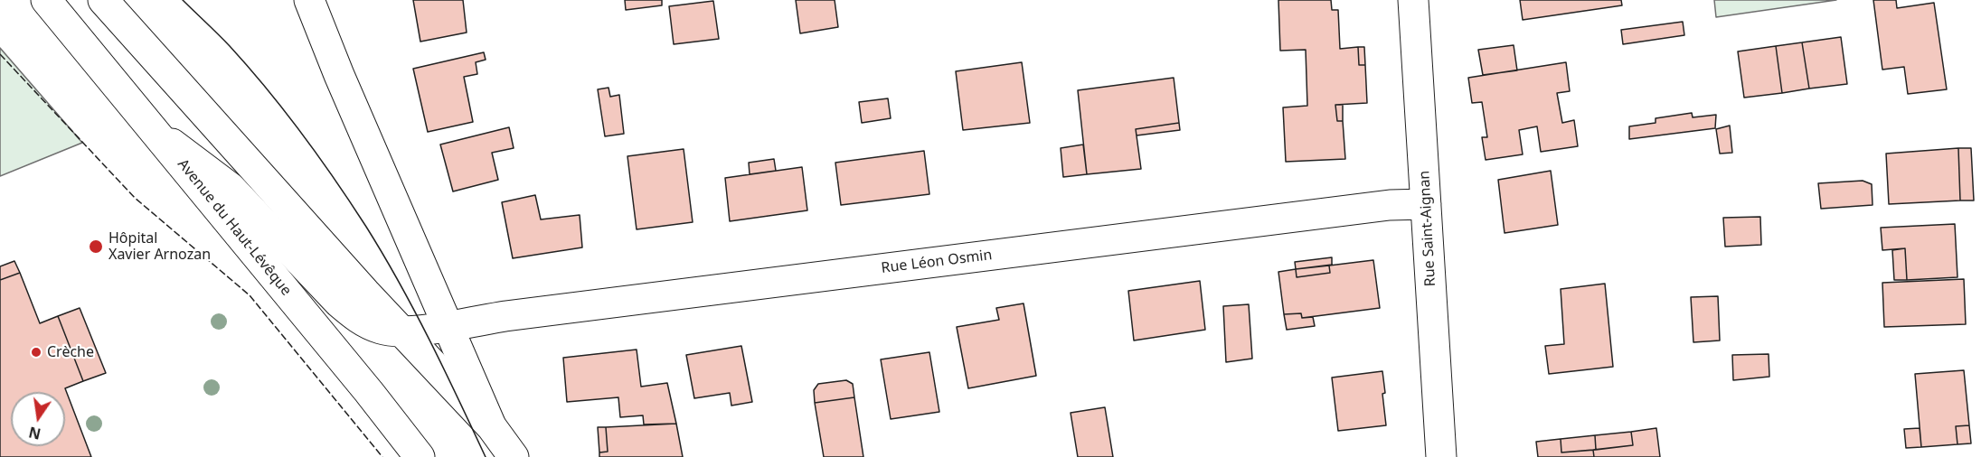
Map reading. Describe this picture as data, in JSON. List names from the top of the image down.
{
  "streets": {
    "street": ["Avenue du Haut-Lévêque", "Rue Saint-Aignan", "Rue Léon Osmin"]
  },
  "crossings": [
    ["Rue Saint-Aignan", "Rue Léon Osmin"]
  ],
  "places": ["Hôpital Xavier Arnozan", "Crèche"],
  "north": "bottom"
}
